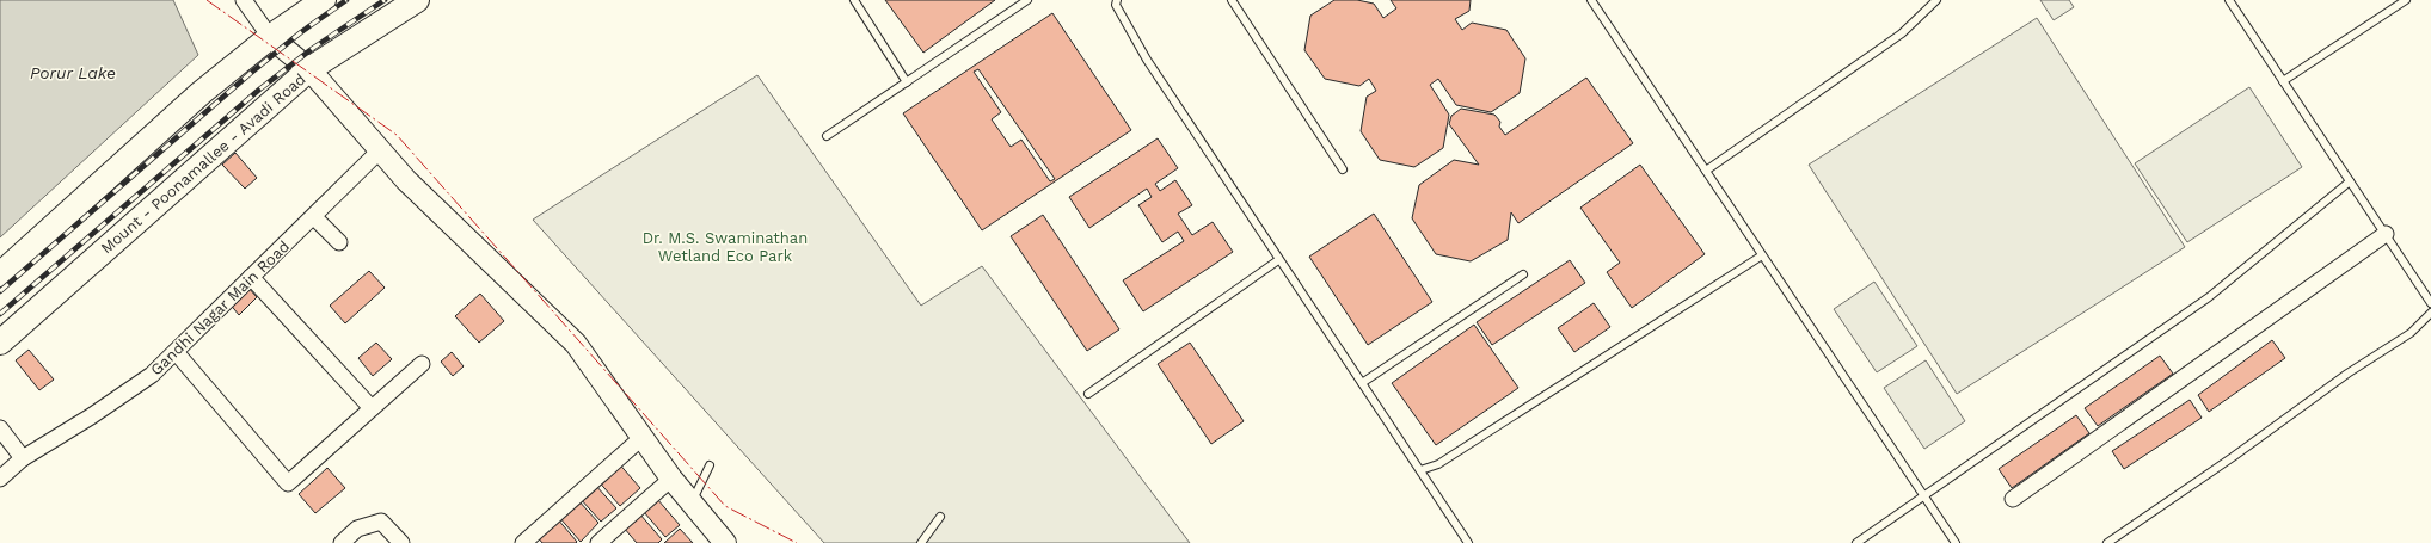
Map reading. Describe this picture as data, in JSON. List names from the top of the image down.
{
  "streets": {
    "main road": ["Mount - Poonamallee - Avadi Road"],
    "street": ["Gandhi Nagar Main Road"]
  },
  "water": ["Porur Lake"],
  "parks": ["Dr. M.S. Swaminathan Wetland Eco Park"]
}
